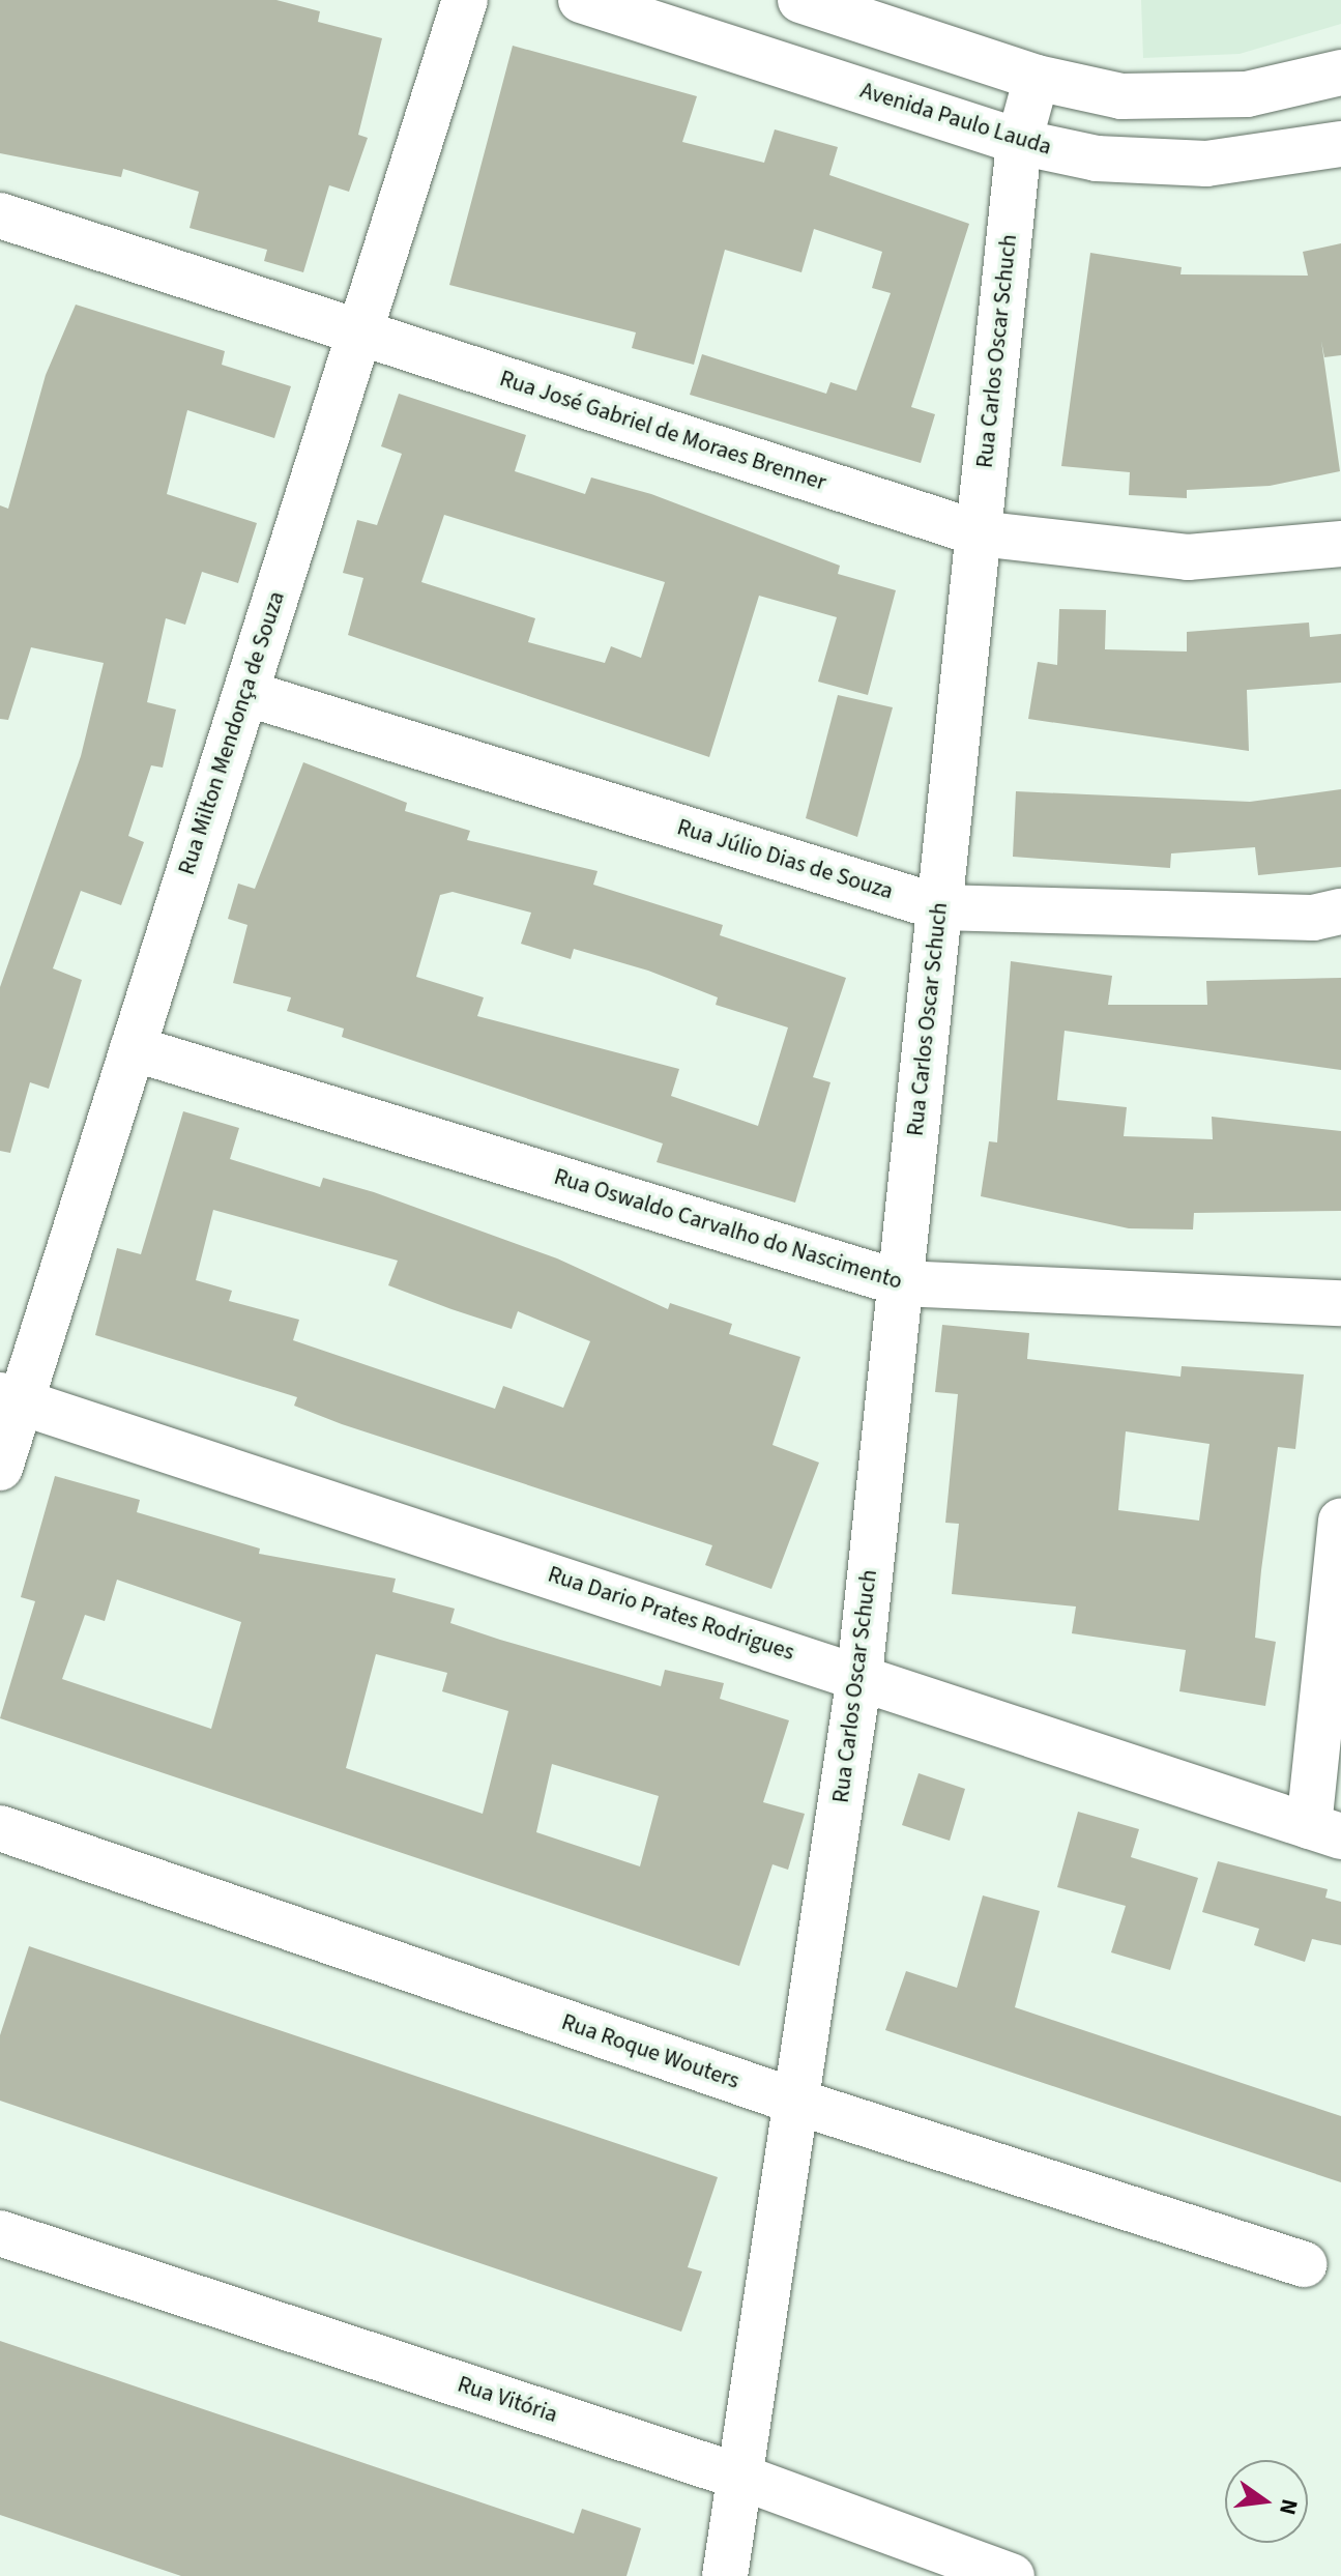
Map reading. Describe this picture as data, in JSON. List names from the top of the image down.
{
  "streets": {
    "street": [
      "Avenida Paulo Lauda",
      "Rua Carlos Oscar Schuch",
      "Rua José Gabriel de Moraes Brenner",
      "Rua Milton Mendonça de Souza",
      "Rua Júlio Dias de Souza",
      "Rua Oswaldo Carvalho do Nascimento",
      "Rua Dario Prates Rodrigues",
      "Rua Roque Wouters",
      "Rua Vitória"
    ]
  },
  "crossings": [
    ["Avenida Paulo Lauda", "Rua Carlos Oscar Schuch"],
    ["Rua Carlos Oscar Schuch", "Rua José Gabriel de Moraes Brenner"],
    ["Rua Carlos Oscar Schuch", "Rua Júlio Dias de Souza"],
    ["Rua Carlos Oscar Schuch", "Rua Oswaldo Carvalho do Nascimento"],
    ["Rua Carlos Oscar Schuch", "Rua Dario Prates Rodrigues"],
    ["Rua Carlos Oscar Schuch", "Rua Roque Wouters"],
    ["Rua Carlos Oscar Schuch", "Rua Vitória"],
    ["Rua José Gabriel de Moraes Brenner", "Rua Milton Mendonça de Souza"],
    ["Rua Milton Mendonça de Souza", "Rua Júlio Dias de Souza"],
    ["Rua Milton Mendonça de Souza", "Rua Oswaldo Carvalho do Nascimento"],
    ["Rua Milton Mendonça de Souza", "Rua Dario Prates Rodrigues"]
  ],
  "north": "right"
}
